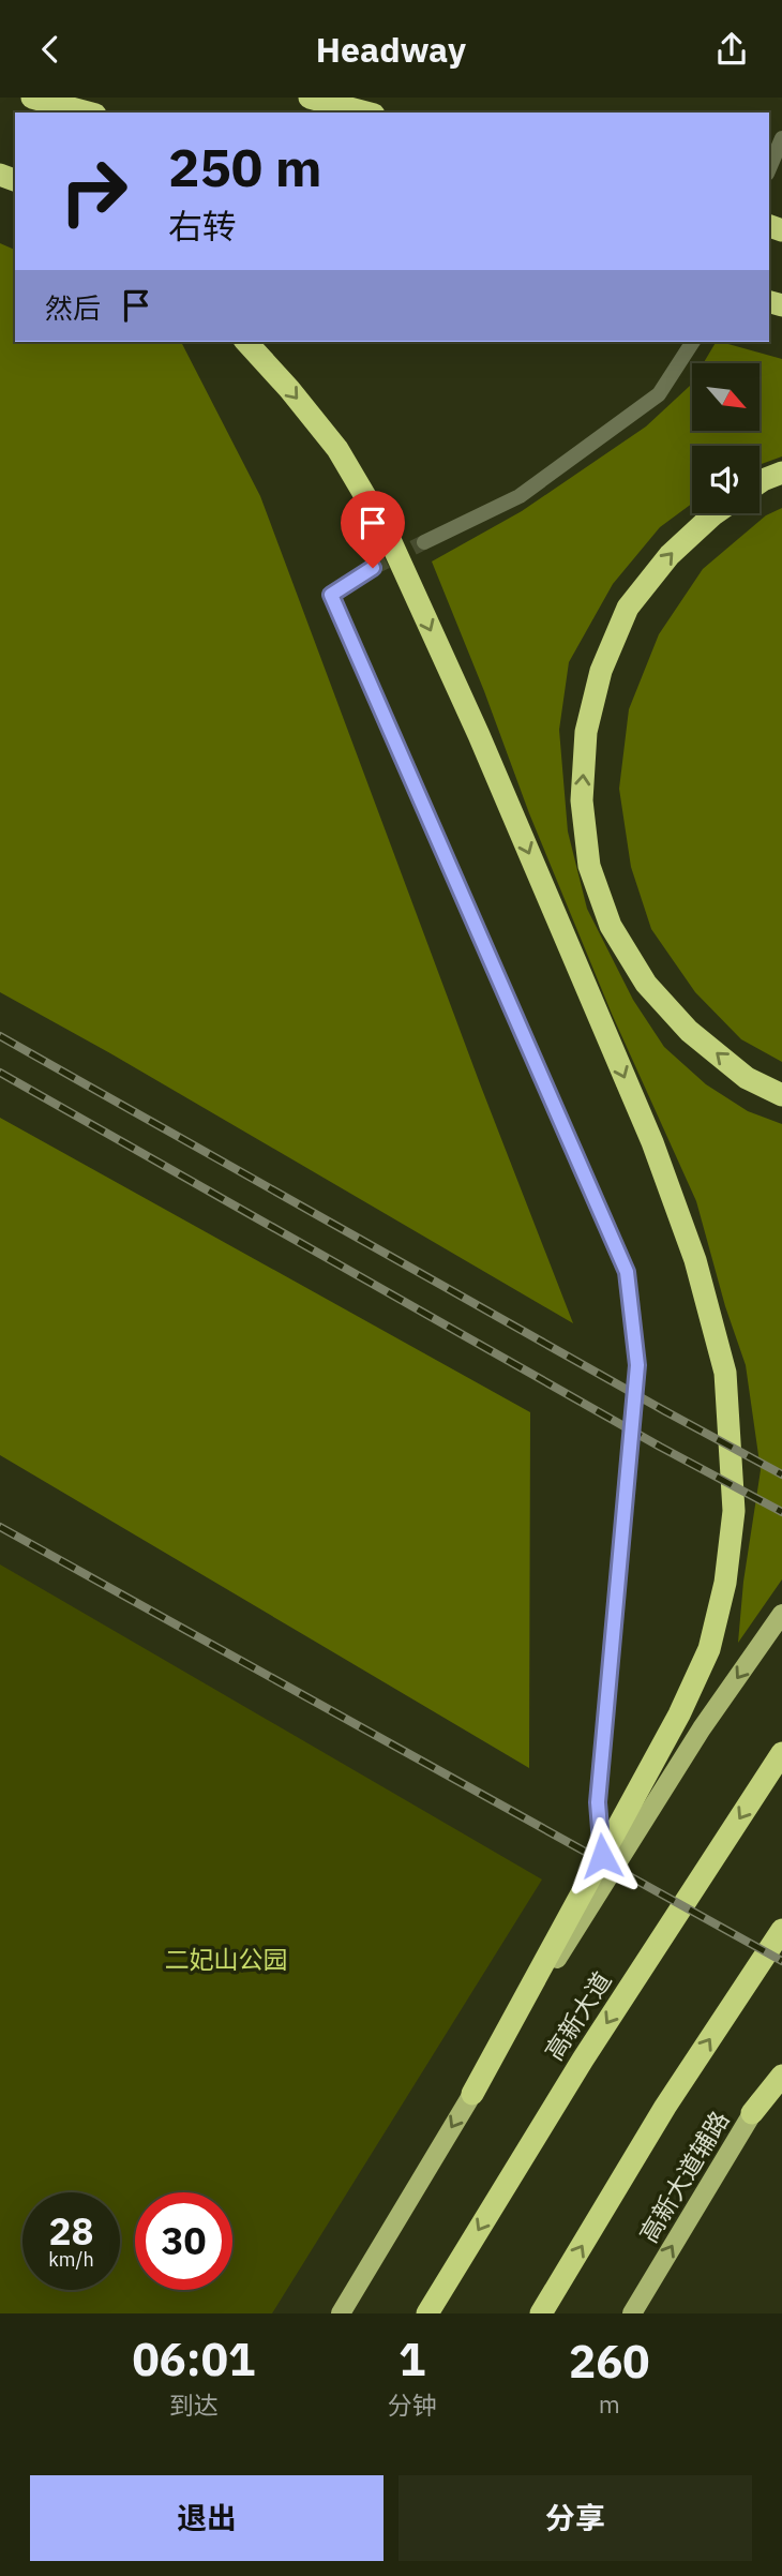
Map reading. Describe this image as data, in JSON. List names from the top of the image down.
{
  "streets": {
    "highway": ["高新大道"],
    "main road": ["高新大道辅路"]
  },
  "one_way": ["高新大道辅路"],
  "parks": ["二妃山公园"],
  "north": "bottom right",
  "page": {
    "header": "Headway",
    "turn": ["250 m", "右转"],
    "then": "然后",
    "speed": "28 km/h",
    "limit": "30",
    "eta": [
      "06:01",
      "到达",
      "1",
      "分钟",
      "260",
      "m"
    ],
    "buttons": ["退出", "分享"]
  }
}
